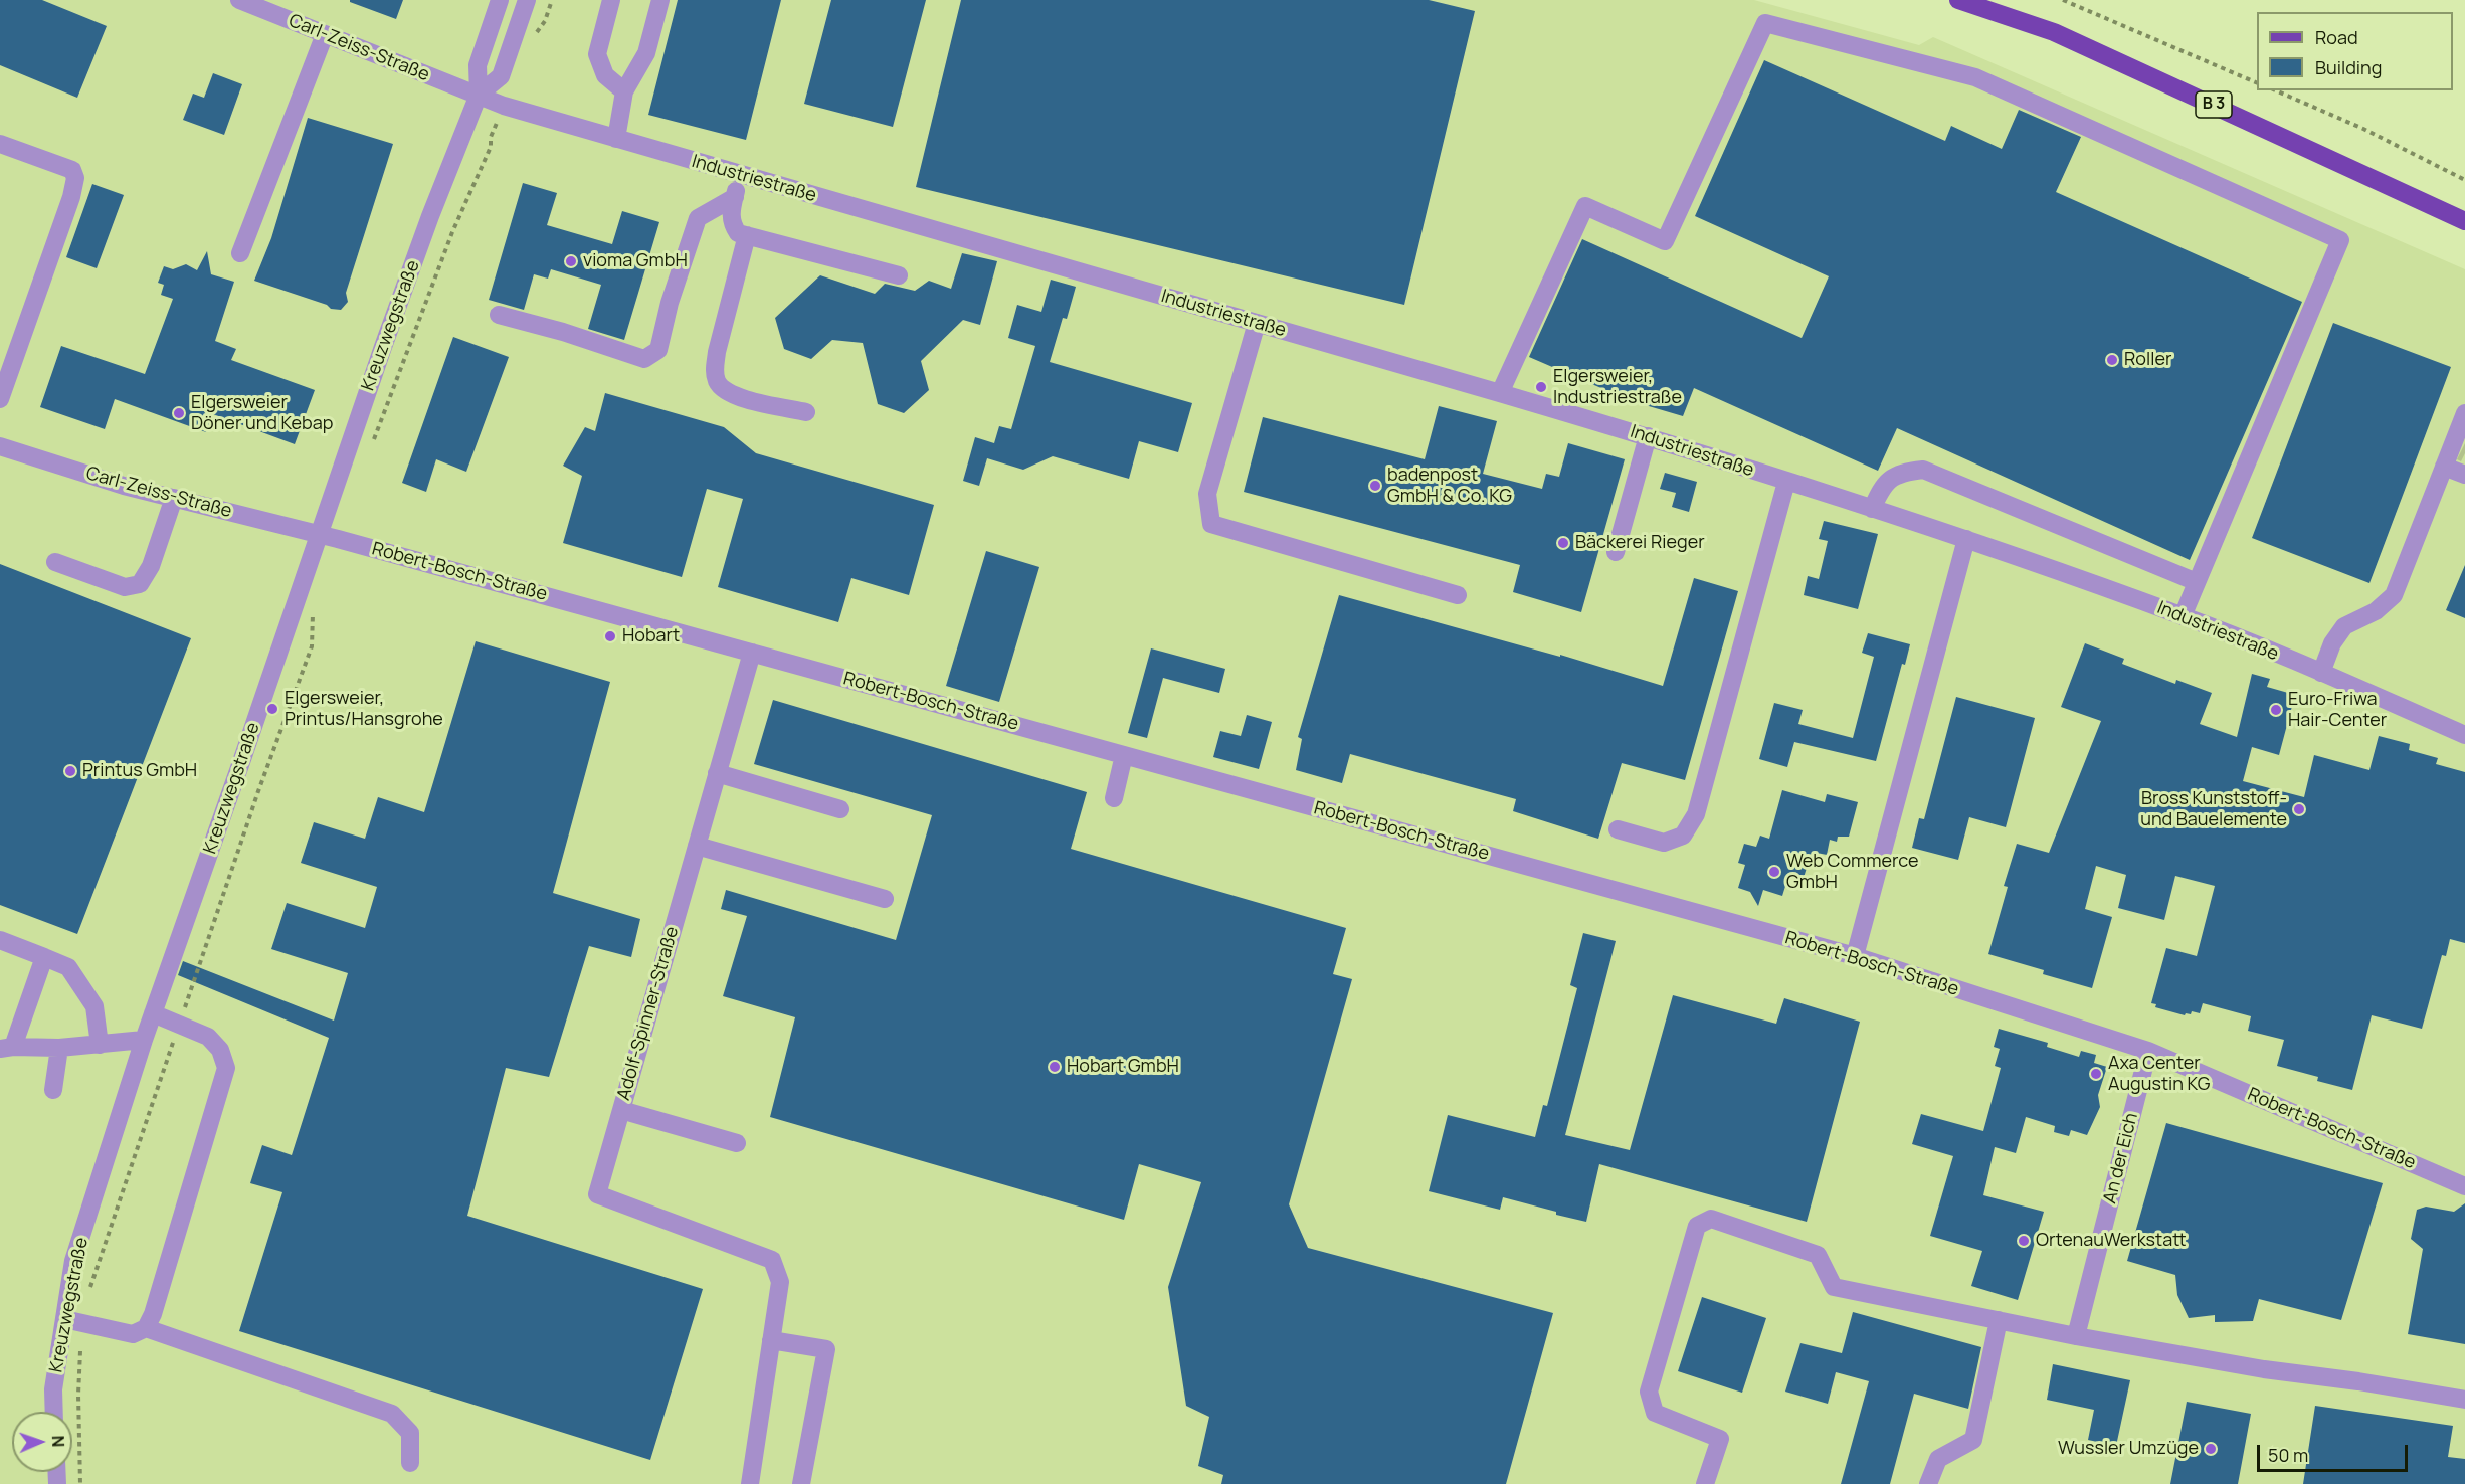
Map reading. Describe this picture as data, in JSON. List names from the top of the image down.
{
  "streets": {
    "main road": ["B 3"],
    "street": [
      "Carl-Zeiss-Straße",
      "Industriestraße",
      "Kreuzwegstraße",
      "Robert-Bosch-Straße",
      "Adolf-Spinner-Straße",
      "An der Eich"
    ]
  },
  "crossings": [
    ["Carl-Zeiss-Straße", "Industriestraße"],
    ["Carl-Zeiss-Straße", "Kreuzwegstraße"],
    ["Carl-Zeiss-Straße", "Robert-Bosch-Straße"],
    ["Industriestraße", "Kreuzwegstraße"],
    ["Kreuzwegstraße", "Robert-Bosch-Straße"],
    ["Robert-Bosch-Straße", "Adolf-Spinner-Straße"],
    ["Robert-Bosch-Straße", "An der Eich"]
  ],
  "places": [
    "vioma GmbH",
    "Roller",
    "Elgersweier, Industriestraße",
    "Elgersweier Döner und Kebap",
    "badenpost GmbH & Co. KG",
    "Bäckerei Rieger",
    "Hobart",
    "Elgersweier, Printus/Hansgrohe",
    "Euro-Friwa Hair-Center",
    "Printus GmbH",
    "Bross Kunststoff- und Bauelemente",
    "Web Commerce GmbH",
    "Hobart GmbH",
    "Axa Center Augustin KG",
    "OrtenauWerkstatt",
    "Wussler Umzüge"
  ],
  "legend": ["Road", "Building"],
  "scale_bar": "50 m",
  "north": "right"
}
